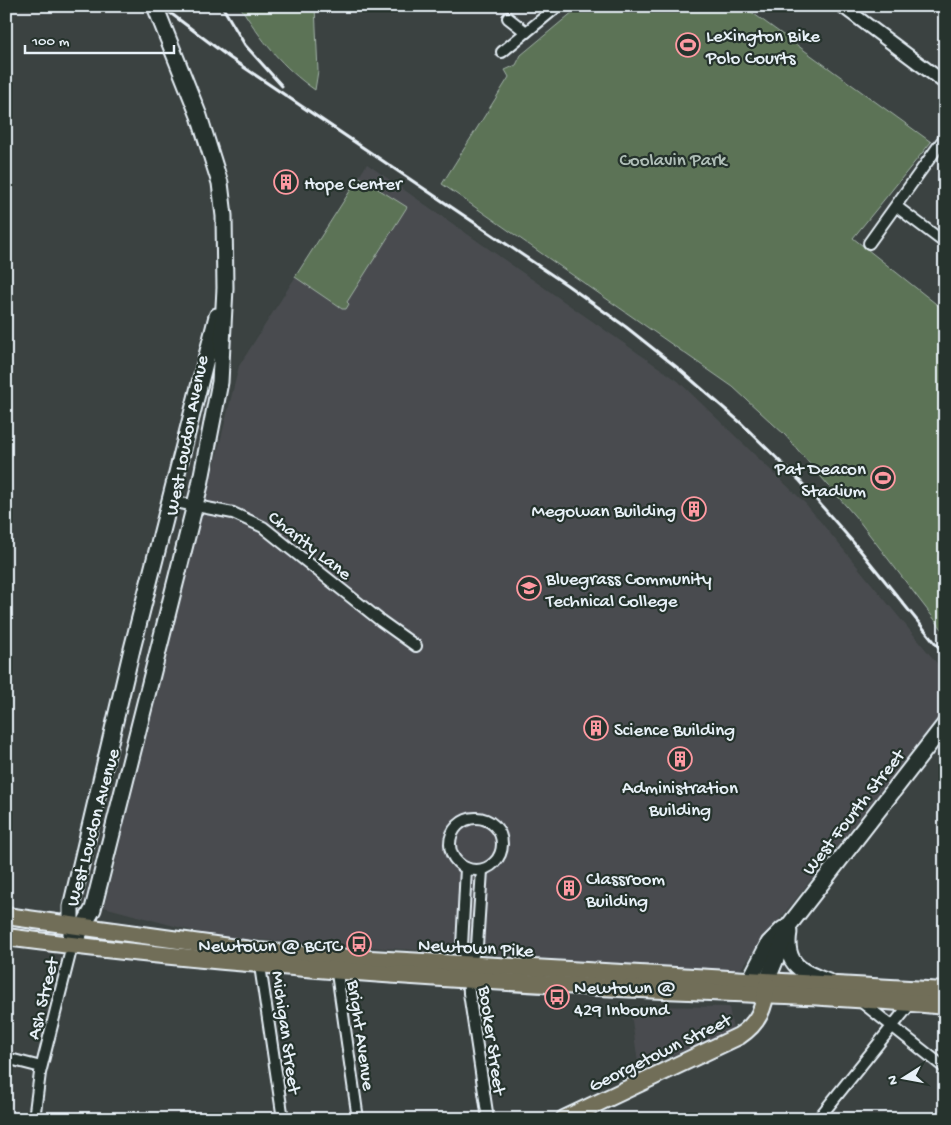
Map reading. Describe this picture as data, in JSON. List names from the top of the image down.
{
  "streets": {
    "main road": [
      "West Loudon Avenue",
      "West Fourth Street",
      "Newtown Pike",
      "Georgetown Street"
    ],
    "street": [
      "Charity Lane",
      "Ash Street",
      "Michigan Street",
      "Bright Avenue",
      "Booker Street"
    ]
  },
  "crossings": [
    ["West Loudon Avenue", "Charity Lane"],
    ["West Loudon Avenue", "Newtown Pike"],
    ["West Loudon Avenue", "Ash Street"],
    ["West Fourth Street", "Newtown Pike"],
    ["West Fourth Street", "Georgetown Street"],
    ["Newtown Pike", "Ash Street"],
    ["Newtown Pike", "Michigan Street"],
    ["Newtown Pike", "Bright Avenue"],
    ["Newtown Pike", "Booker Street"],
    ["Newtown Pike", "Georgetown Street"]
  ],
  "parks": ["Coolavin Park"],
  "places": {
    "sports": ["Lexington Bike Polo Courts", "Pat Deacon Stadium"],
    "building": [
      "Hope Center",
      "Megowan Building",
      "Science Building",
      "Administration Building",
      "Classroom Building"
    ],
    "school or university": ["Bluegrass Community Technical College"],
    "bus stop": ["Newtown @ BCTC", "Newtown @ 429 Inbound"]
  },
  "scale_bar": "100 m",
  "north": "left"
}
